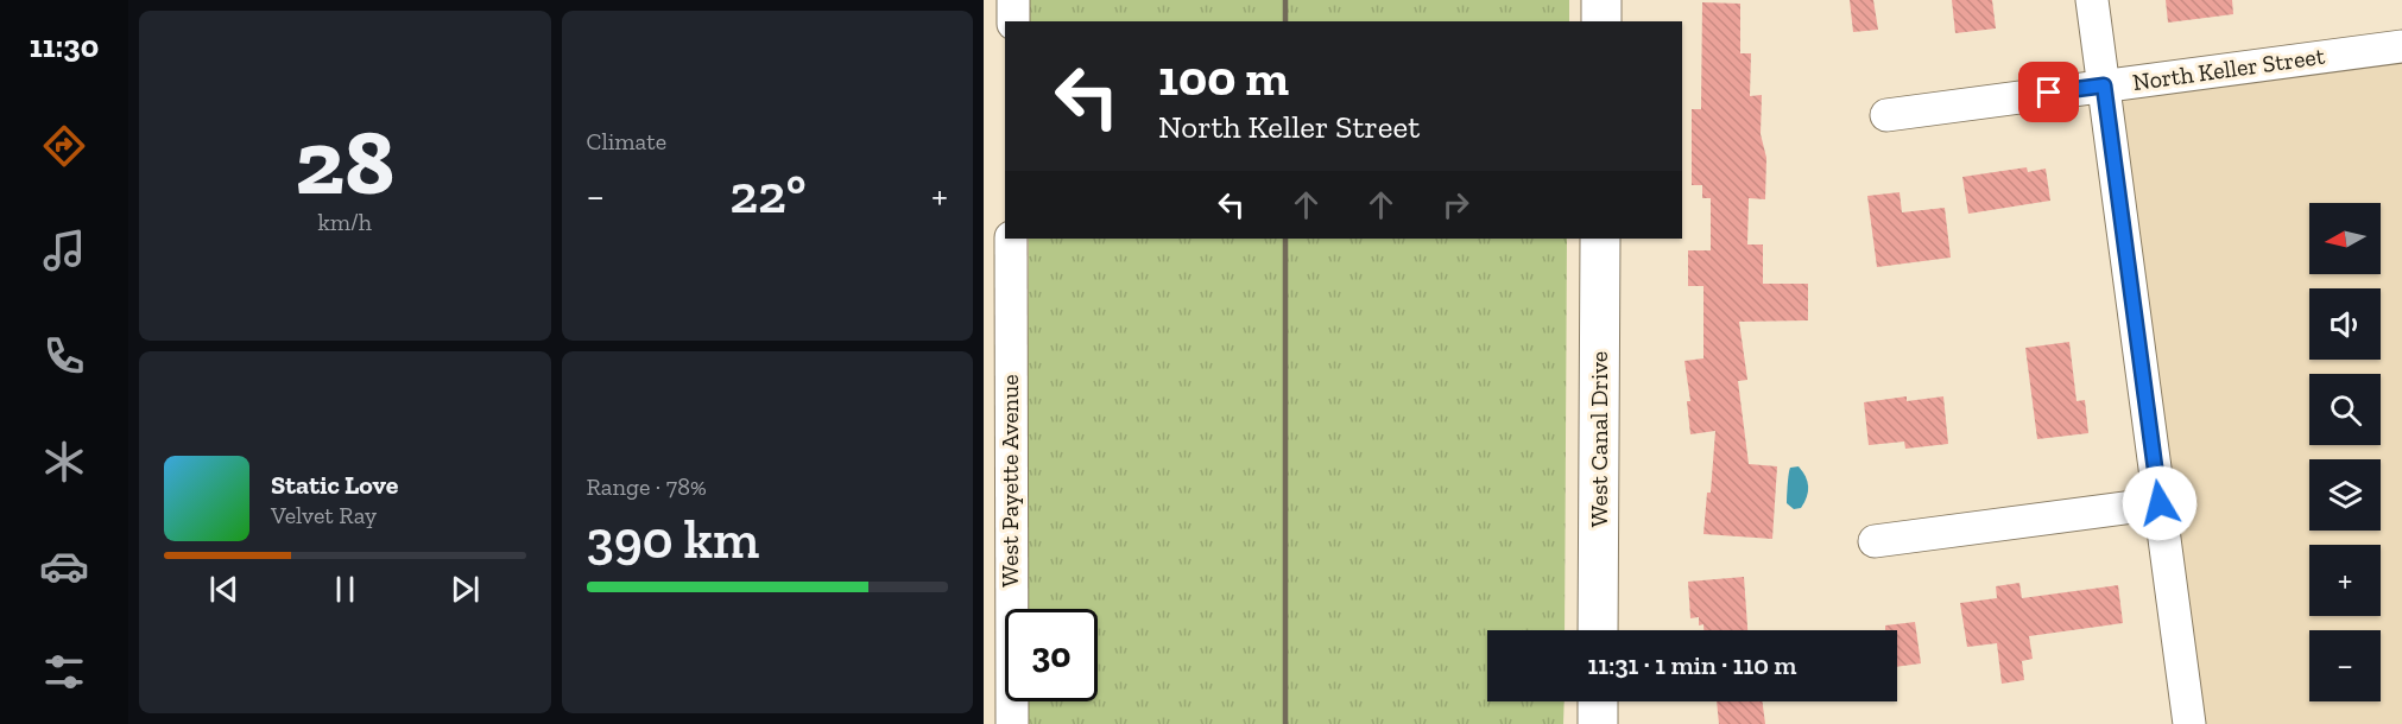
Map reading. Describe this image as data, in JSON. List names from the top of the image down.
{
  "streets": {
    "street": ["North Keller Street", "West Canal Drive", "West Payette Avenue"]
  },
  "north": "left",
  "page": {
    "tabs": "11:30",
    "tile": [
      ["28", "km/h"],
      "Climate",
      ["Range · 78%", "390 km"]
    ],
    "turn": ["100 m", "North Keller Street"],
    "heat": ["−", "22°", "+"],
    "map_buttons": ["+", "−"],
    "song": ["Static Love", "Velvet Ray"],
    "limit": "30",
    "trip": "11:31 · 1 min · 110 m"
  }
}
